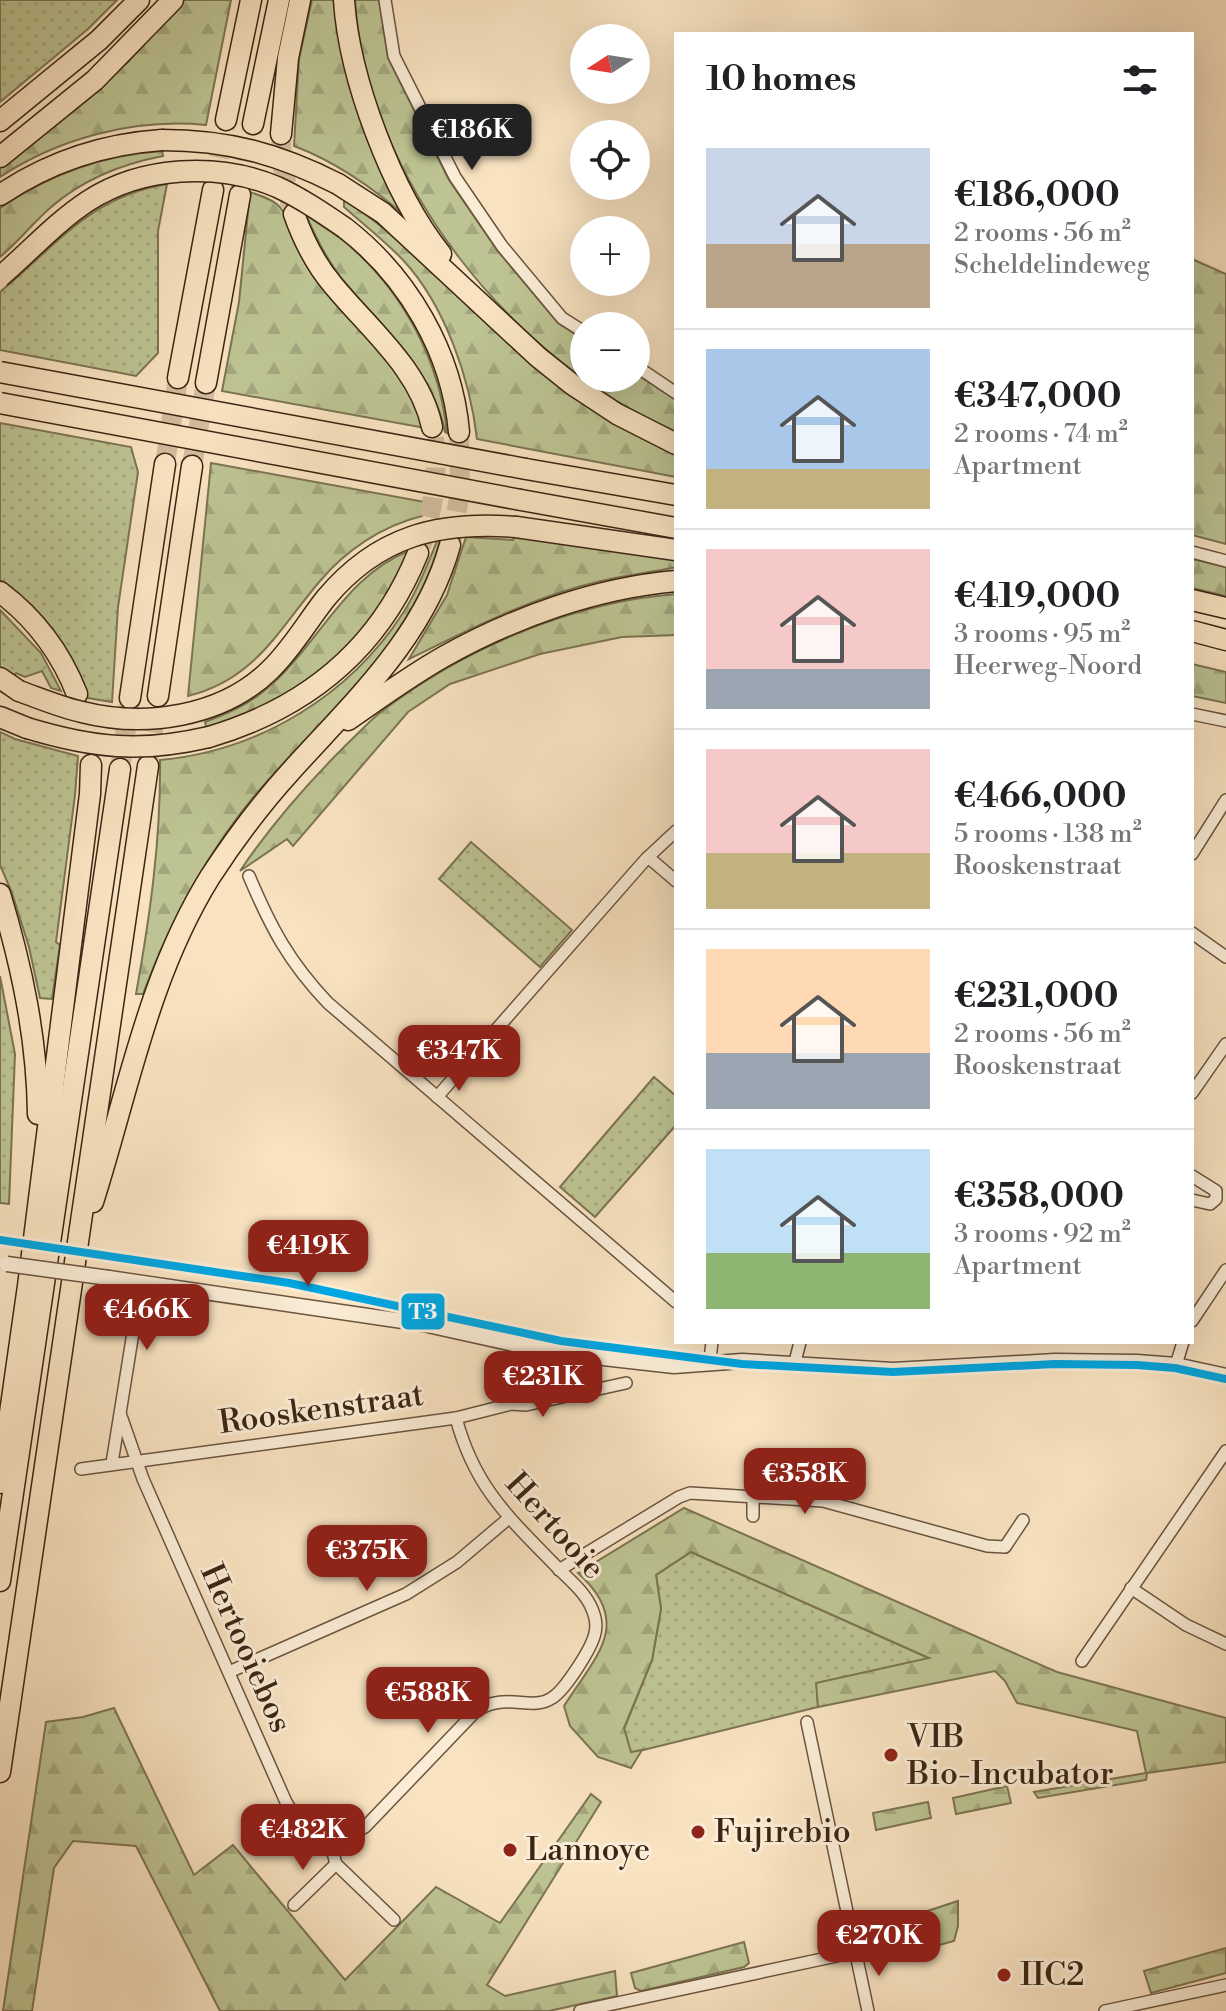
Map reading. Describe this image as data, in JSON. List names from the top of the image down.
{
  "streets": {
    "street": ["Rooskenstraat", "Hertooie", "Hertooiebos"]
  },
  "crossings": [
    ["Rooskenstraat", "Hertooie"],
    ["Rooskenstraat", "Hertooiebos"],
    ["Hertooie", "Hertooiebos"]
  ],
  "places": [
    "VIB Bio-Incubator",
    "Fujirebio",
    "Lannoye",
    "IIC2"
  ],
  "lines": ["transit line T3"],
  "north": "left",
  "page": {
    "map_buttons": ["+", "−"],
    "heading": "10 homes",
    "price": [
      "€186K",
      "€347K",
      "€419K",
      "€466K",
      "€231K",
      "€358K",
      "€375K",
      "€588K",
      "€482K",
      "€270K"
    ],
    "list": [
      {
        "name": "€186,000",
        "note": "2 rooms · 56 m² · Scheldelindeweg"
      },
      {
        "name": "€347,000",
        "note": "2 rooms · 74 m² · Apartment"
      },
      {
        "name": "€419,000",
        "note": "3 rooms · 95 m² · Heerweg-Noord"
      },
      {
        "name": "€466,000",
        "note": "5 rooms · 138 m² · Rooskenstraat"
      },
      {
        "name": "€231,000",
        "note": "2 rooms · 56 m² · Rooskenstraat"
      },
      {
        "name": "€358,000",
        "note": "3 rooms · 92 m² · Apartment"
      }
    ]
  }
}
